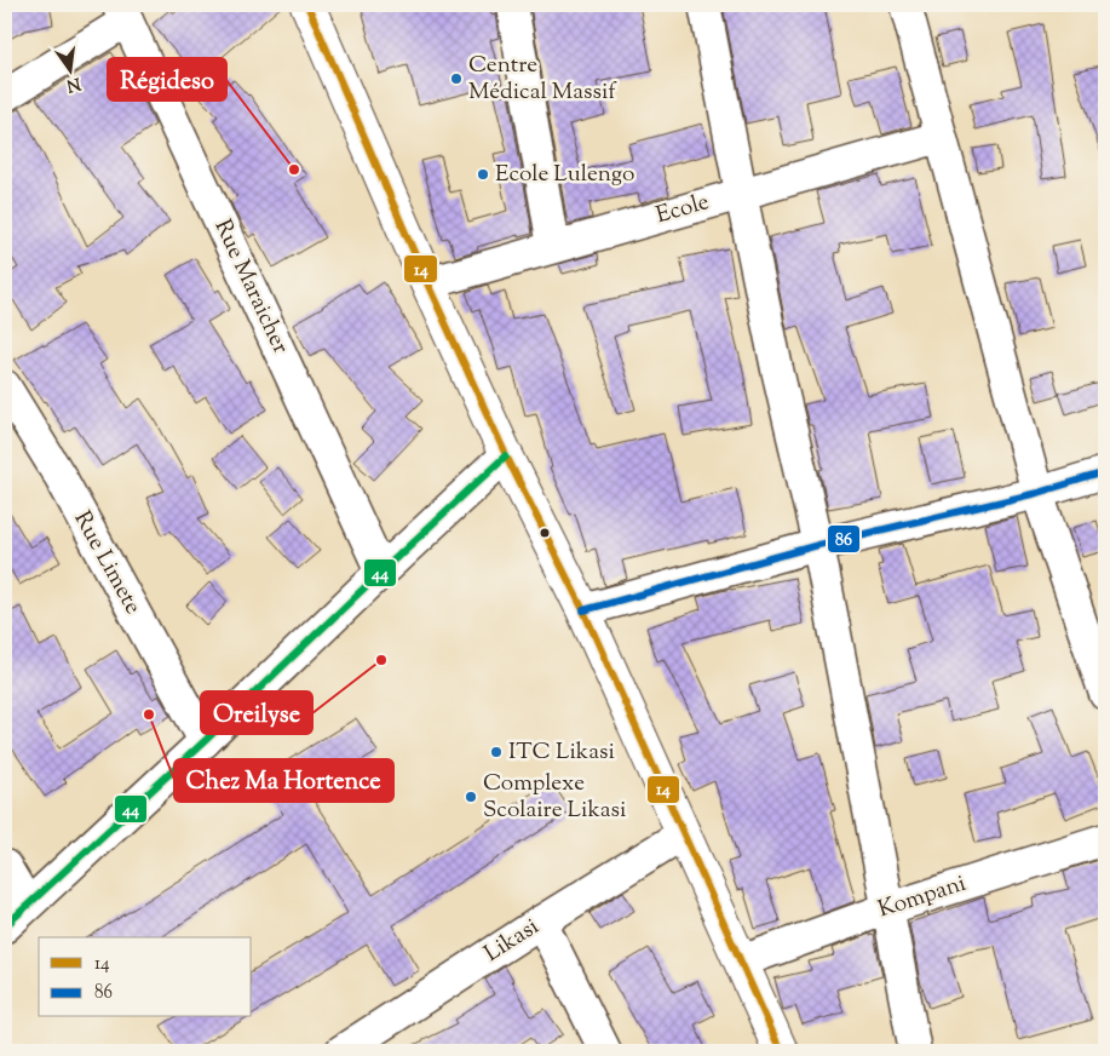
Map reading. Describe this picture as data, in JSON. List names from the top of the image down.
{
  "streets": {
    "street": [
      "Ecole",
      "Rue Maraicher",
      "Rue Limete",
      "Kompani",
      "Likasi"
    ]
  },
  "places": [
    "Centre Médical Massif",
    "Régideso",
    "Ecole Lulengo",
    "Oreilyse",
    "Chez Ma Hortence",
    "ITC Likasi",
    "Complexe Scolaire Likasi"
  ],
  "lines": ["transit line 14", "transit line 44", "transit line 86"],
  "legend": ["14", "86"],
  "north": "bottom"
}
